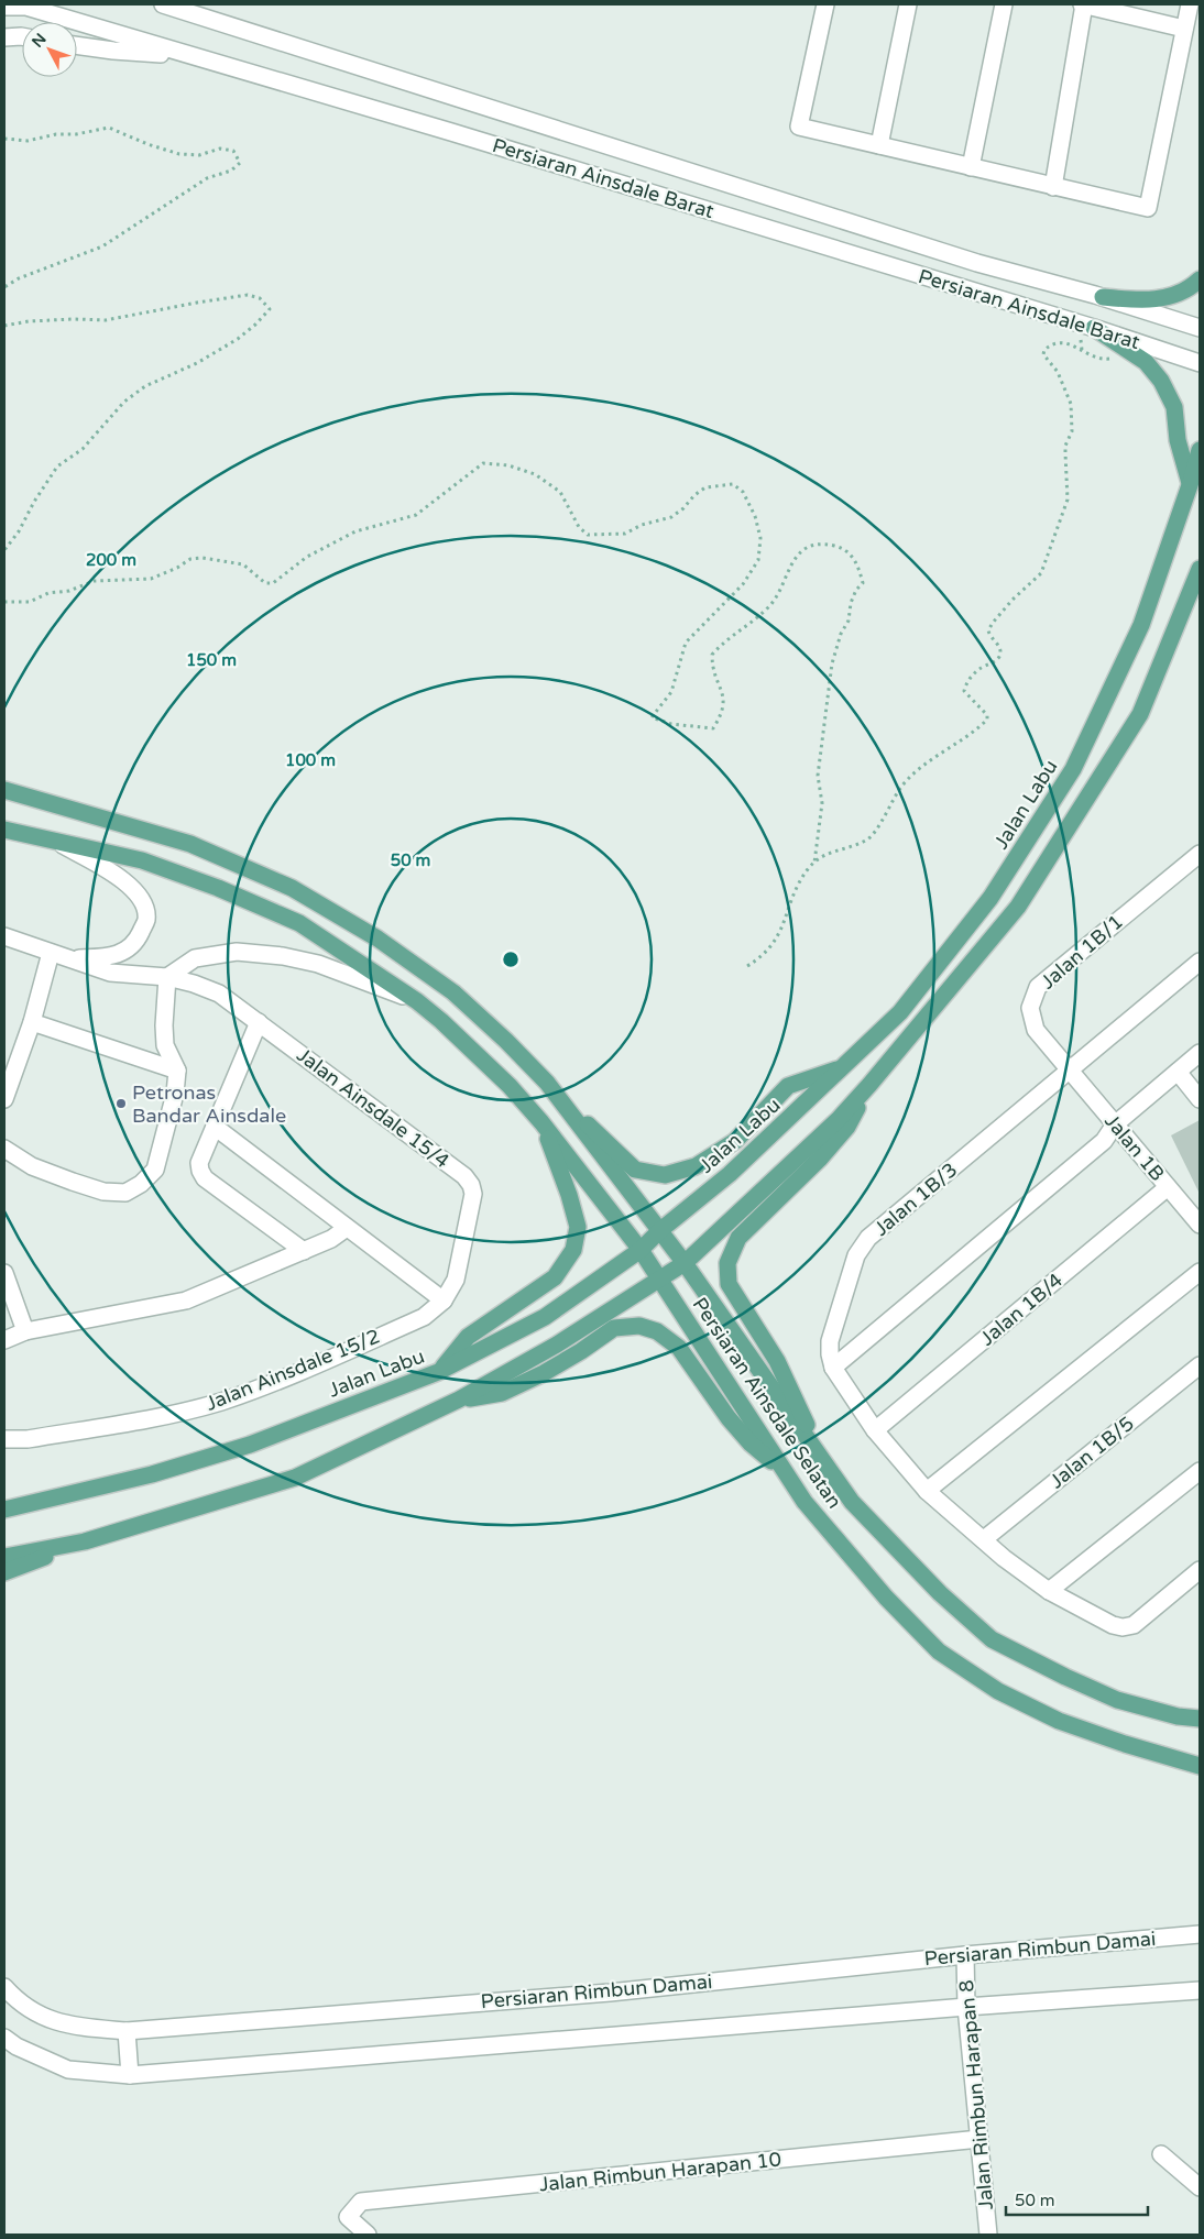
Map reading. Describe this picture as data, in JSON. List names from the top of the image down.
{
  "streets": {
    "main road": ["Jalan Labu", "Persiaran Ainsdale Selatan"],
    "street": [
      "Persiaran Ainsdale Barat",
      "Jalan 1B/1",
      "Jalan Ainsdale 15/4",
      "Jalan 1B",
      "Jalan 1B/3",
      "Jalan 1B/4",
      "Jalan Ainsdale 15/2",
      "Jalan 1B/5",
      "Persiaran Rimbun Damai",
      "Jalan Rimbun Harapan 8",
      "Jalan Rimbun Harapan 10"
    ]
  },
  "crossings": [
    ["Jalan Labu", "Persiaran Ainsdale Selatan"],
    ["Jalan 1B/1", "Jalan 1B"],
    ["Jalan 1B/1", "Jalan 1B/3"],
    ["Jalan Ainsdale 15/4", "Jalan Ainsdale 15/2"],
    ["Jalan 1B", "Jalan 1B/3"],
    ["Jalan 1B", "Jalan 1B/4"],
    ["Persiaran Rimbun Damai", "Jalan Rimbun Harapan 8"],
    ["Jalan Rimbun Harapan 8", "Jalan Rimbun Harapan 10"]
  ],
  "places": ["Petronas Bandar Ainsdale"],
  "scale_bar": "50 m",
  "north": "top left",
  "rings": [
    "200 m",
    "150 m",
    "100 m",
    "50 m"
  ]
}
